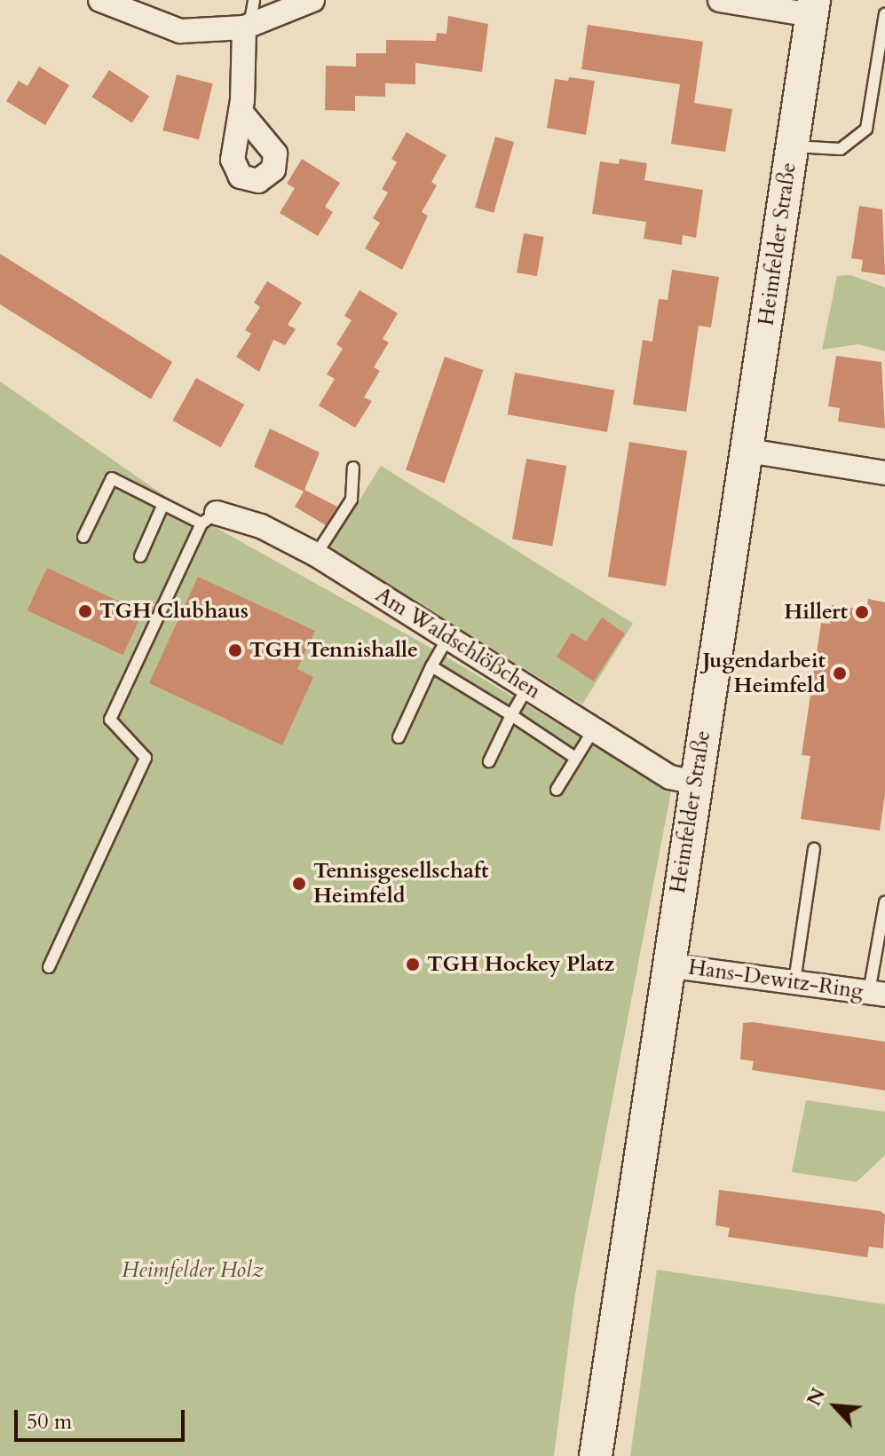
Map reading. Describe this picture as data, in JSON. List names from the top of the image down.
{
  "streets": {
    "street": ["Heimfelder Straße", "Am Waldschlößchen", "Hans-Dewitz-Ring"]
  },
  "crossings": [
    ["Heimfelder Straße", "Am Waldschlößchen"],
    ["Heimfelder Straße", "Hans-Dewitz-Ring"]
  ],
  "parks": ["Heimfelder Holz"],
  "places": [
    "TGH Clubhaus",
    "Hillert",
    "TGH Tennishalle",
    "Jugendarbeit Heimfeld",
    "Tennisgesellschaft Heimfeld",
    "TGH Hockey Platz"
  ],
  "scale_bar": "50 m",
  "north": "top left"
}
